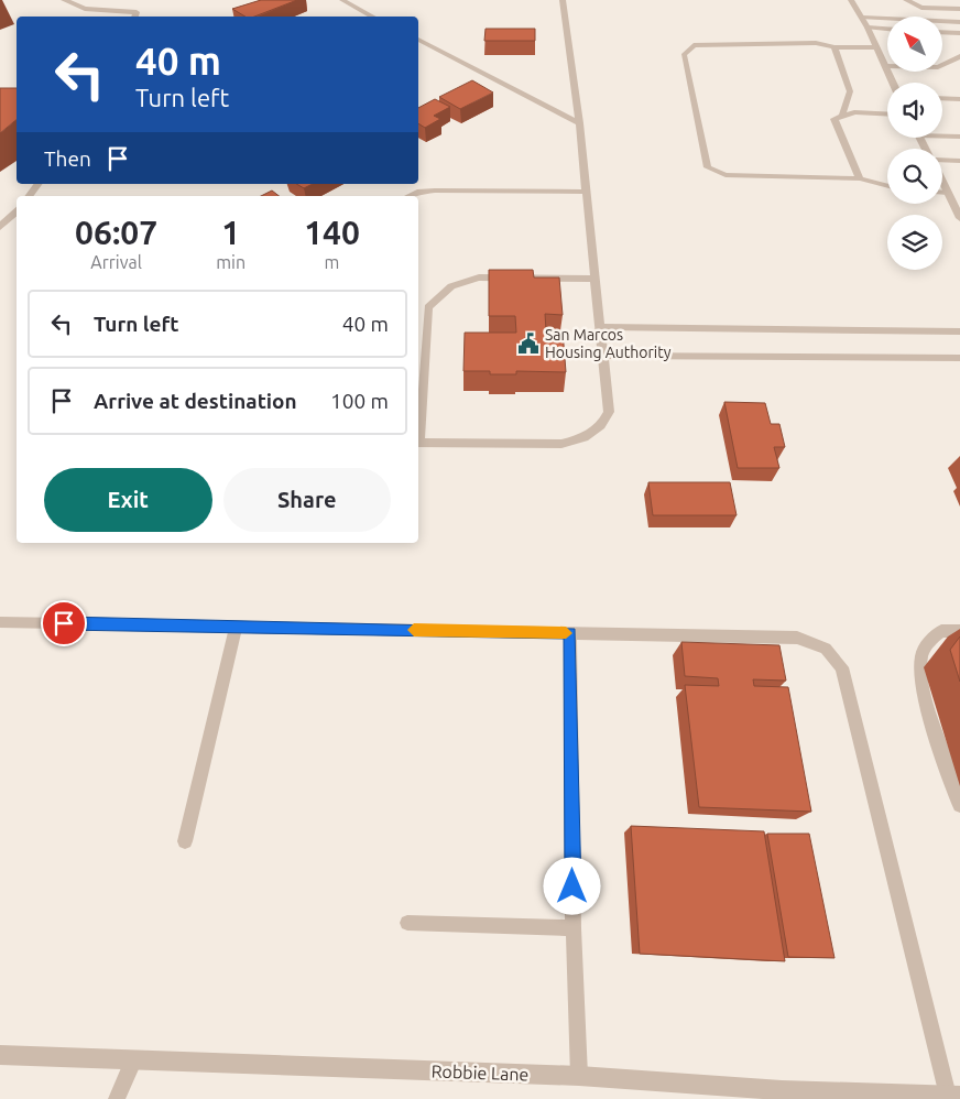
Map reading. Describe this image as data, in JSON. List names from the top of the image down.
{
  "streets": {
    "street": ["Robbie Lane"]
  },
  "places": {
    "public building": ["San Marcos Housing Authority"]
  },
  "north": "top left",
  "page": {
    "turn": ["40 m", "Turn left"],
    "then": "Then",
    "eta": [
      "06:07",
      "Arrival",
      "1",
      "min",
      "140",
      "m"
    ],
    "list": [
      {
        "name": "Turn left",
        "value": "40 m"
      },
      {
        "name": "Arrive at destination",
        "value": "100 m"
      }
    ],
    "buttons": ["Exit", "Share"]
  }
}
